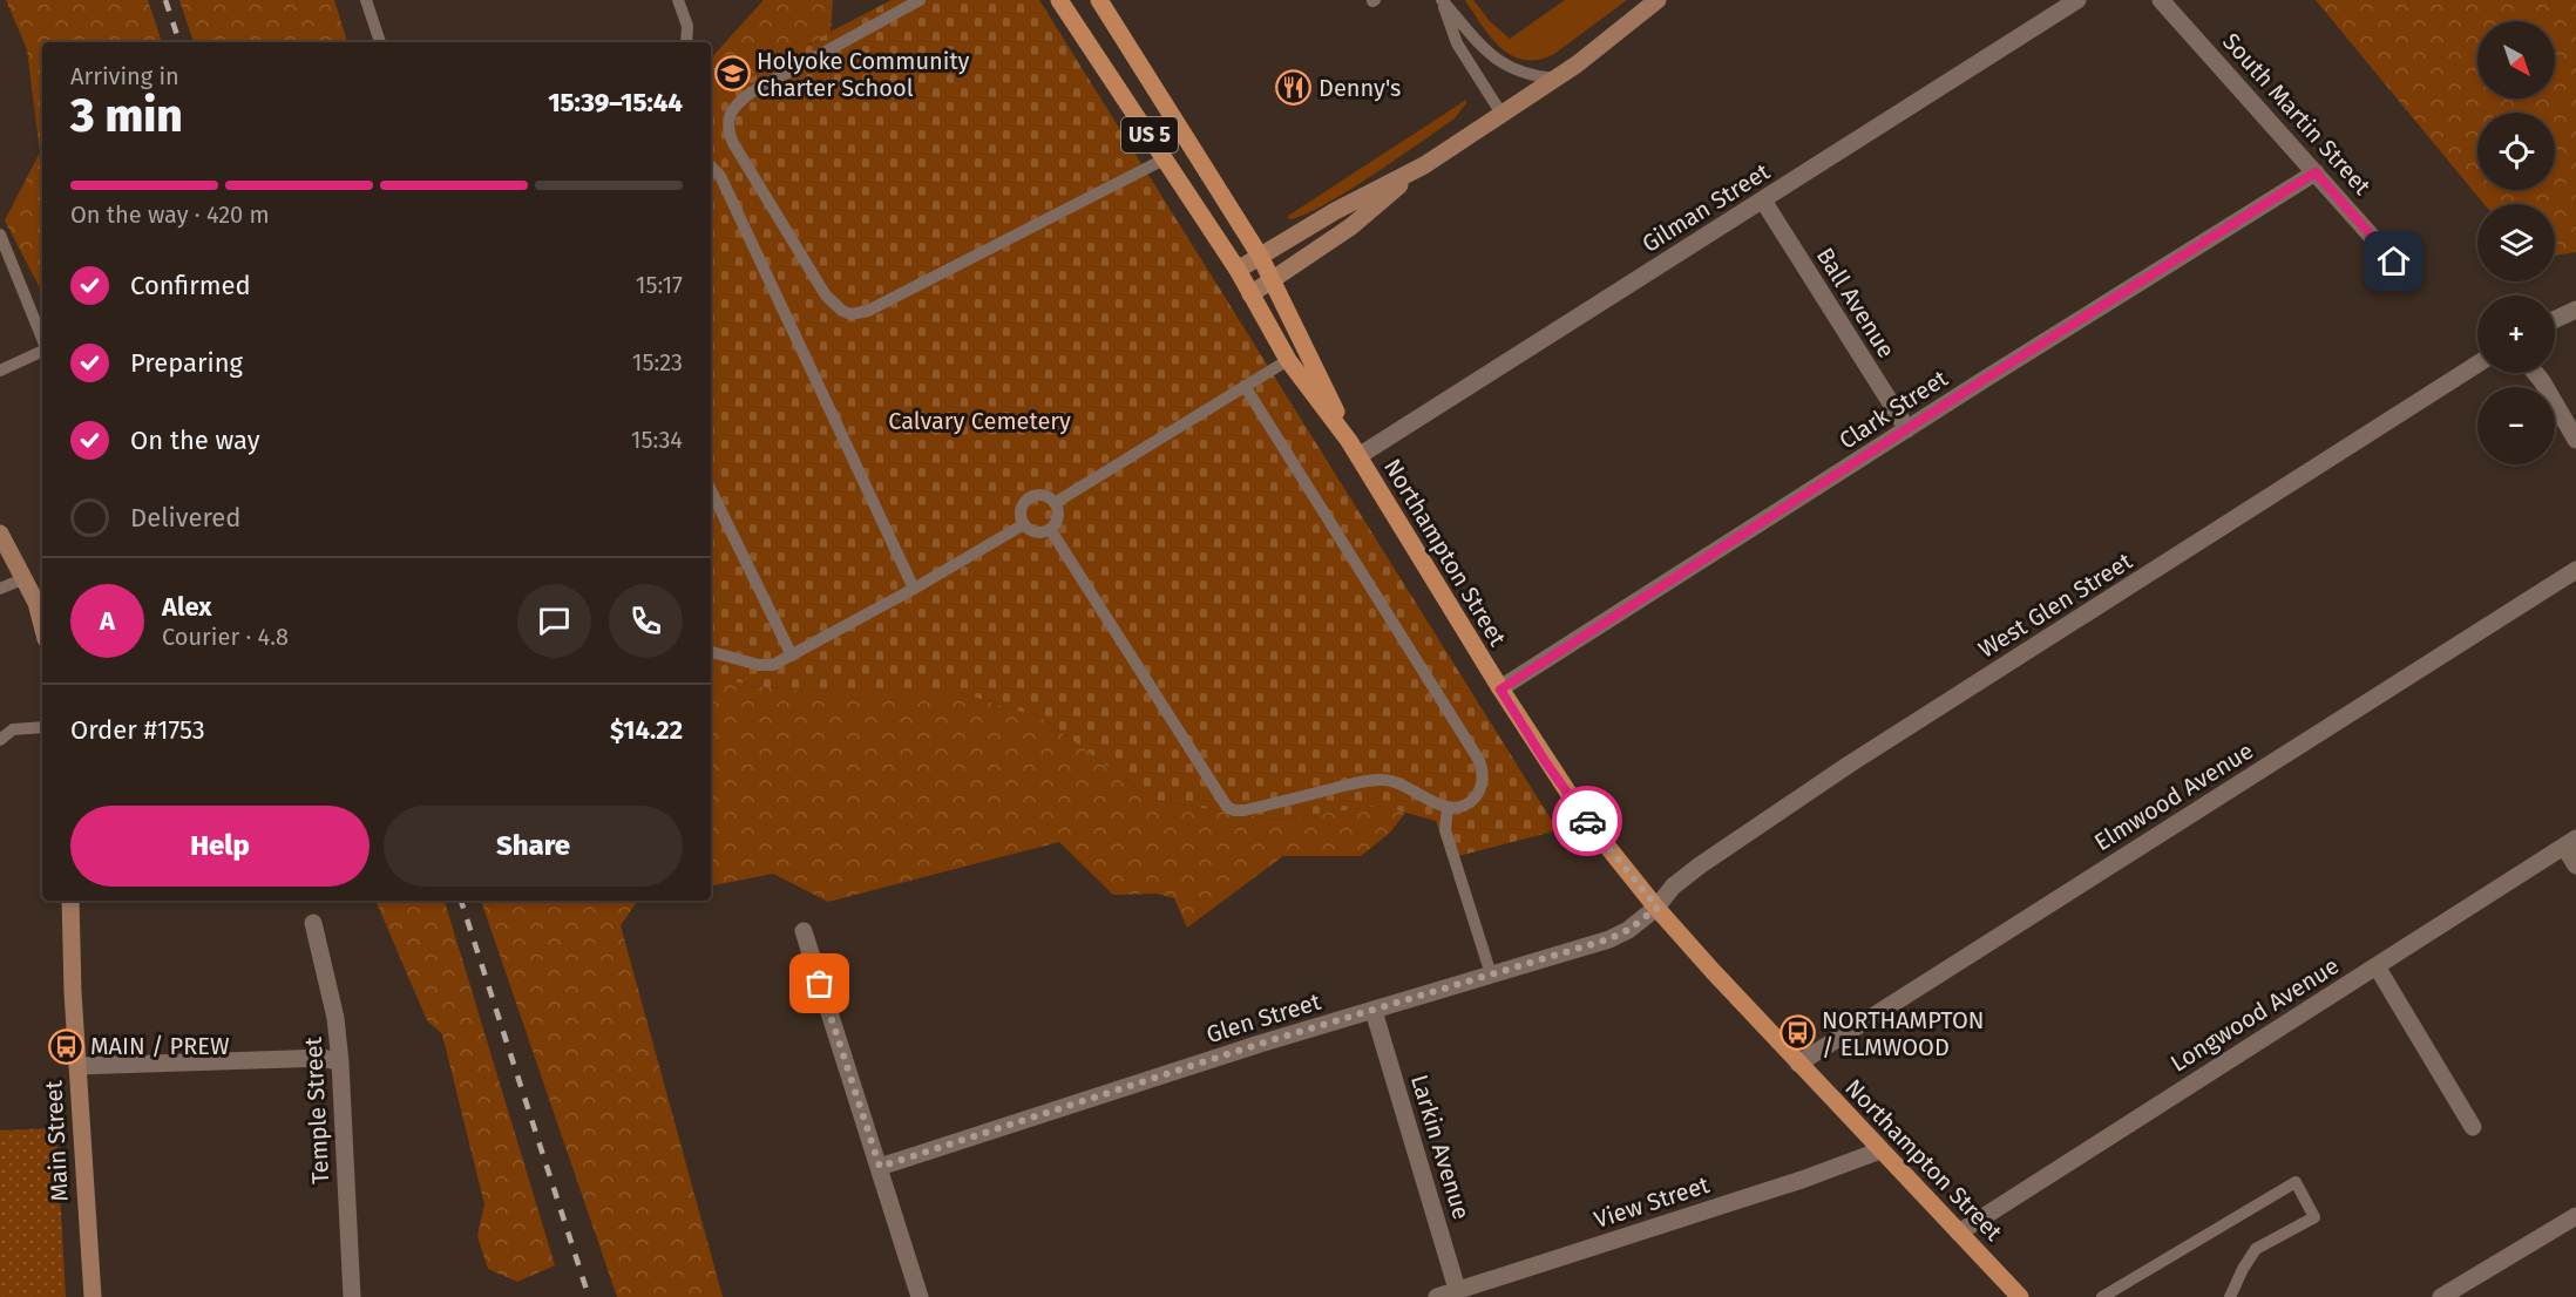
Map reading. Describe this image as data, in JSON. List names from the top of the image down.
{
  "streets": {
    "main road": ["US 5", "Northampton Street", "Main Street"],
    "street": [
      "South Martin Street",
      "Gilman Street",
      "Ball Avenue",
      "Clark Street",
      "West Glen Street",
      "Elmwood Avenue",
      "Longwood Avenue",
      "Glen Street",
      "Temple Street",
      "Larkin Avenue",
      "View Street"
    ]
  },
  "crossings": [
    ["South Martin Street", "Clark Street"],
    ["Gilman Street", "Ball Avenue"],
    ["Gilman Street", "Northampton Street"],
    ["Ball Avenue", "Clark Street"],
    ["Clark Street", "Northampton Street"],
    ["Northampton Street", "West Glen Street"],
    ["Northampton Street", "Elmwood Avenue"],
    ["Northampton Street", "Longwood Avenue"],
    ["Northampton Street", "Glen Street"],
    ["Northampton Street", "View Street"],
    ["West Glen Street", "Glen Street"],
    ["Glen Street", "Larkin Avenue"],
    ["Larkin Avenue", "View Street"]
  ],
  "parks": ["Calvary Cemetery"],
  "places": {
    "school or university": ["Holyoke Community Charter School"],
    "restaurant": ["Denny's"],
    "bus stop": ["NORTHAMPTON / ELMWOOD", "MAIN / PREW"]
  },
  "north": "bottom right",
  "page": {
    "map_buttons": ["+", "−"],
    "heading": ["3 min", "Arriving in", "15:39–15:44"],
    "panel": [
      "Alex",
      "Courier · 4.8",
      "Order #1753",
      "$14.22"
    ],
    "bar": "On the way · 420 m",
    "list": [
      ["Confirmed", "15:17"],
      ["Preparing", "15:23"],
      ["On the way", "15:34"],
      "Delivered"
    ],
    "round": "A",
    "buttons": ["Help", "Share"]
  }
}
